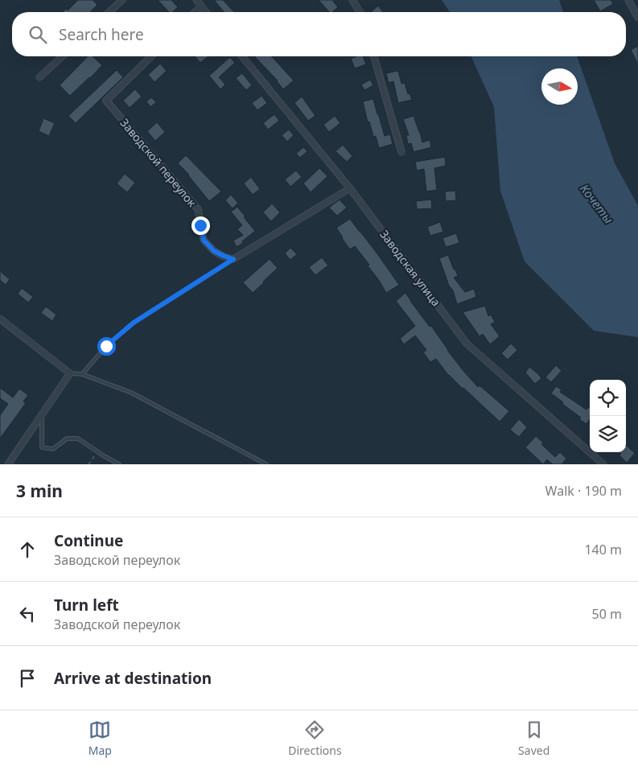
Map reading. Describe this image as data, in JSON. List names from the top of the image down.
{
  "streets": {
    "street": ["Заводской переулок", "Заводская улица"]
  },
  "water": ["Кочеты"],
  "north": "right",
  "page": {
    "search": "Search here",
    "heading": ["3 min", "Walk · 190 m"],
    "list": [
      ["Continue", "Заводской переулок", "140 m"],
      ["Turn left", "Заводской переулок", "50 m"],
      "Arrive at destination"
    ],
    "nav": ["Map", "Directions", "Saved"]
  }
}
